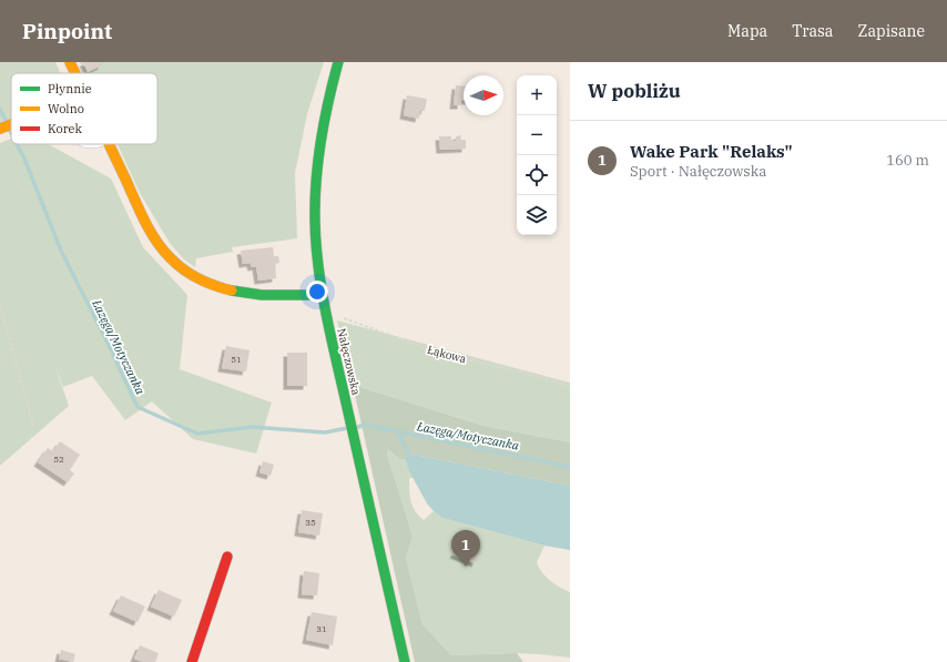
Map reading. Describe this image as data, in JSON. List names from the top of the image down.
{
  "streets": {
    "main road": ["Nałęczowska"],
    "path": ["Łąkowa"]
  },
  "crossings": [
    ["Łąkowa", "Nałęczowska"]
  ],
  "water": ["Łazęga/Motyczanka"],
  "house_numbers": [
    "51",
    "52",
    "35",
    "31"
  ],
  "legend": ["Płynnie", "Wolno", "Korek"],
  "north": "right",
  "page": {
    "header": "Pinpoint",
    "nav": ["Mapa", "Trasa", "Zapisane"],
    "heading": "W pobliżu",
    "map_buttons": ["+", "−"],
    "list": [
      {
        "mark": "1",
        "name": "Wake Park \"Relaks\"",
        "note": "Sport · Nałęczowska",
        "value": "160 m"
      }
    ],
    "pins": "1"
  }
}
